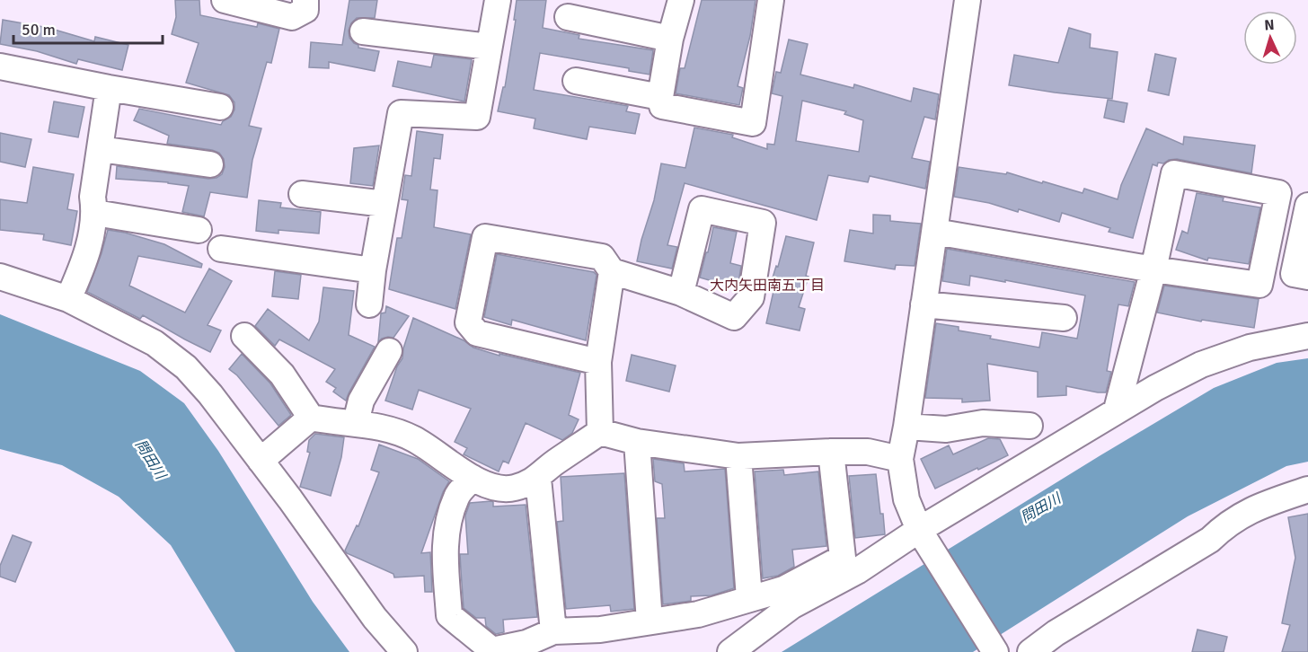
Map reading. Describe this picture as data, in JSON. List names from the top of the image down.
{
  "districts": ["大内矢田南五丁目"],
  "water": ["問田川"],
  "scale_bar": "50 m",
  "north": "top"
}
